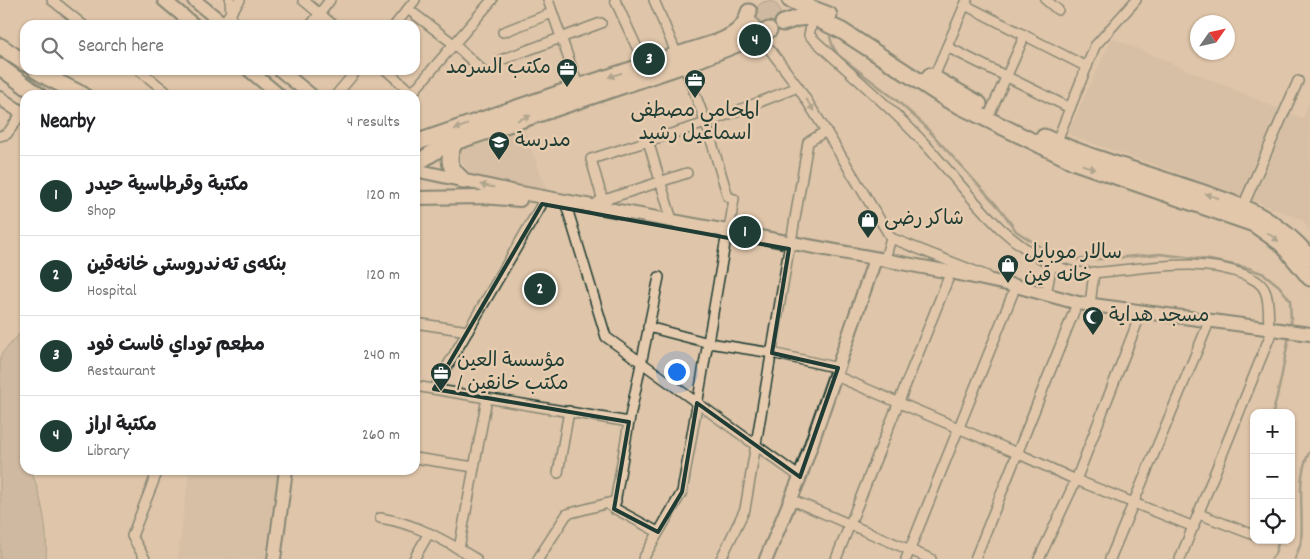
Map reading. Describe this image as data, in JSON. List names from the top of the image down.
{
  "places": {
    "office": ["مكتب السرمد", "المحامي مصطفى اسماعيل رشيد", "مؤسسة العين / مكتب خانقين"],
    "school or university": ["مدرسة"],
    "shop": ["شاكر رضى", "سالار موبايل خانه قين"],
    "mosque": ["مسجد هداية"]
  },
  "north": "top right",
  "page": {
    "search": "Search here",
    "pins": [
      "4",
      "3",
      "1",
      "2"
    ],
    "heading": ["Nearby", "4 results"],
    "list": [
      {
        "mark": "1",
        "name": "مكتبة وقرطاسية حيدر",
        "note": "Shop",
        "value": "120 m"
      },
      {
        "mark": "2",
        "name": "بنکەی تەندروستی خانەقین",
        "note": "Hospital",
        "value": "120 m"
      },
      {
        "mark": "3",
        "name": "مطعم توداي فاست فود",
        "note": "Restaurant",
        "value": "240 m"
      },
      {
        "mark": "4",
        "name": "مكتبة اراز",
        "note": "Library",
        "value": "260 m"
      }
    ],
    "map_buttons": ["+", "−"]
  }
}
